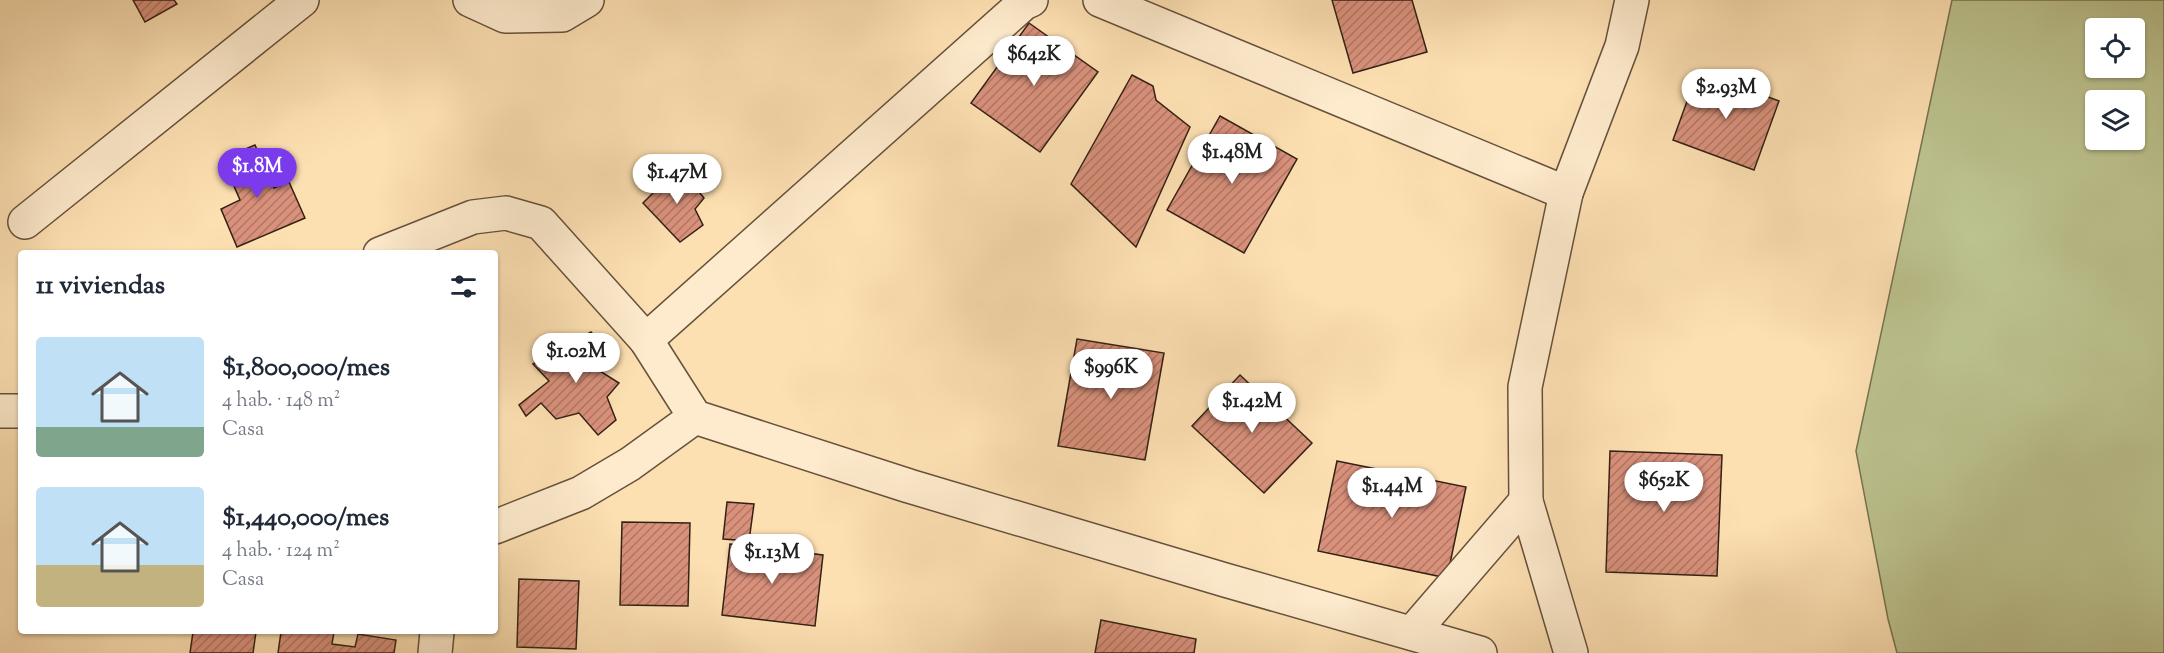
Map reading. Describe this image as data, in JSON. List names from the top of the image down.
{
  "page": {
    "price": [
      "$642K",
      "$2.93M",
      "$1.48M",
      "$1.8M",
      "$1.47M",
      "$1.02M",
      "$996K",
      "$1.42M",
      "$652K",
      "$1.44M",
      "$1.13M"
    ],
    "heading": "11 viviendas",
    "list": [
      {
        "name": "$1,800,000/mes",
        "note": "4 hab. · 148 m² · Casa"
      },
      {
        "name": "$1,440,000/mes",
        "note": "4 hab. · 124 m² · Casa"
      }
    ]
  }
}
